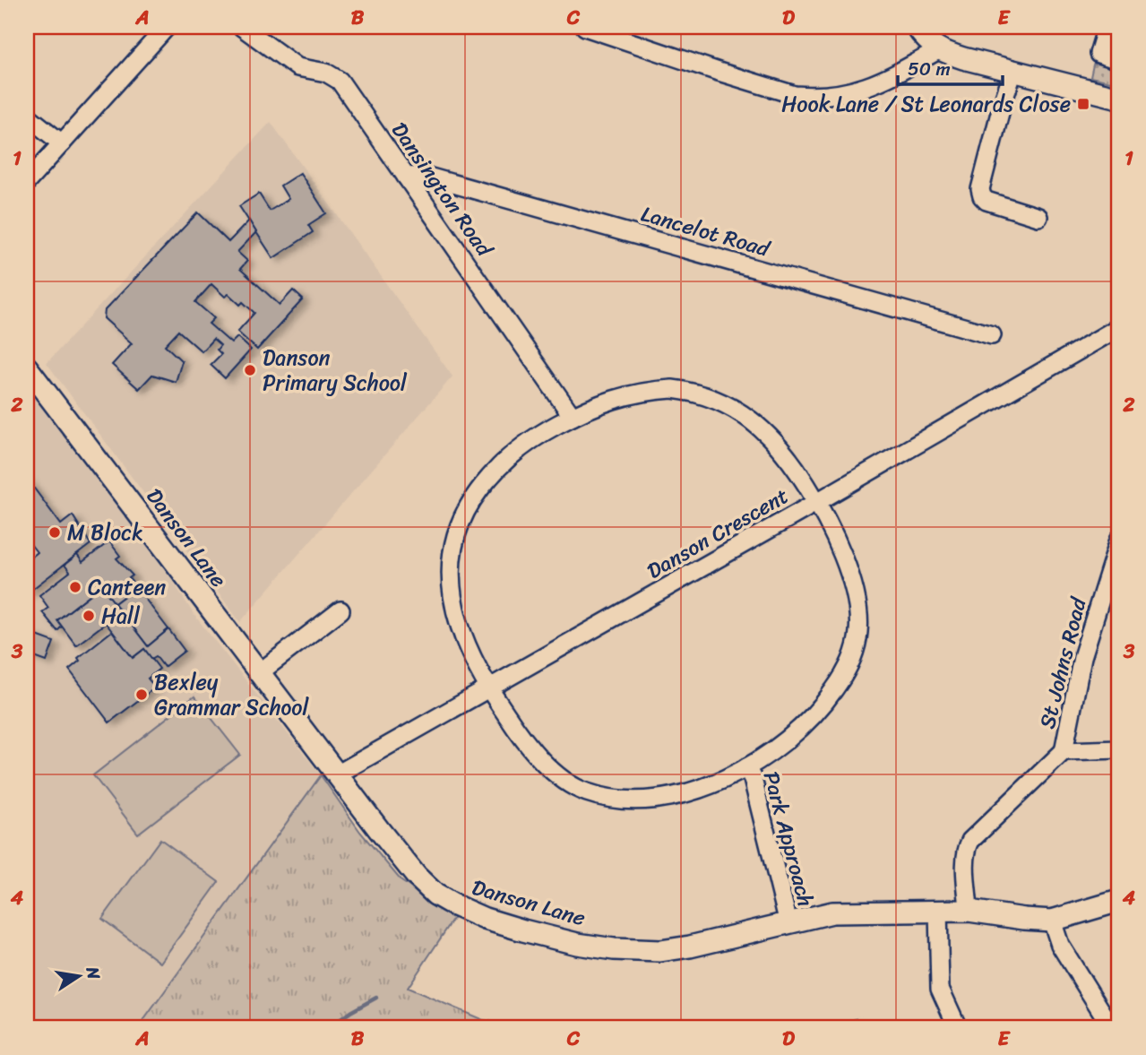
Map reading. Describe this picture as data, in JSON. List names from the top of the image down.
{
  "streets": {
    "street": [
      "Dansington Road",
      "Lancelot Road",
      "Danson Crescent",
      "Danson Lane",
      "St Johns Road",
      "Park Approach"
    ]
  },
  "crossings": [
    ["Dansington Road", "Lancelot Road"],
    ["Danson Crescent", "Danson Lane"],
    ["Danson Lane", "St Johns Road"],
    ["Danson Lane", "Park Approach"]
  ],
  "places": {
    "transit": ["Hook Lane / St Leonards Close"],
    "other": [
      "Danson Primary School",
      "M Block",
      "Canteen",
      "Hall",
      "Bexley Grammar School"
    ]
  },
  "scale_bar": "50 m",
  "north": "right",
  "grid": {
    "columns": [
      "A",
      "B",
      "C",
      "D",
      "E"
    ],
    "rows": [
      "1",
      "2",
      "3",
      "4"
    ]
  }
}
